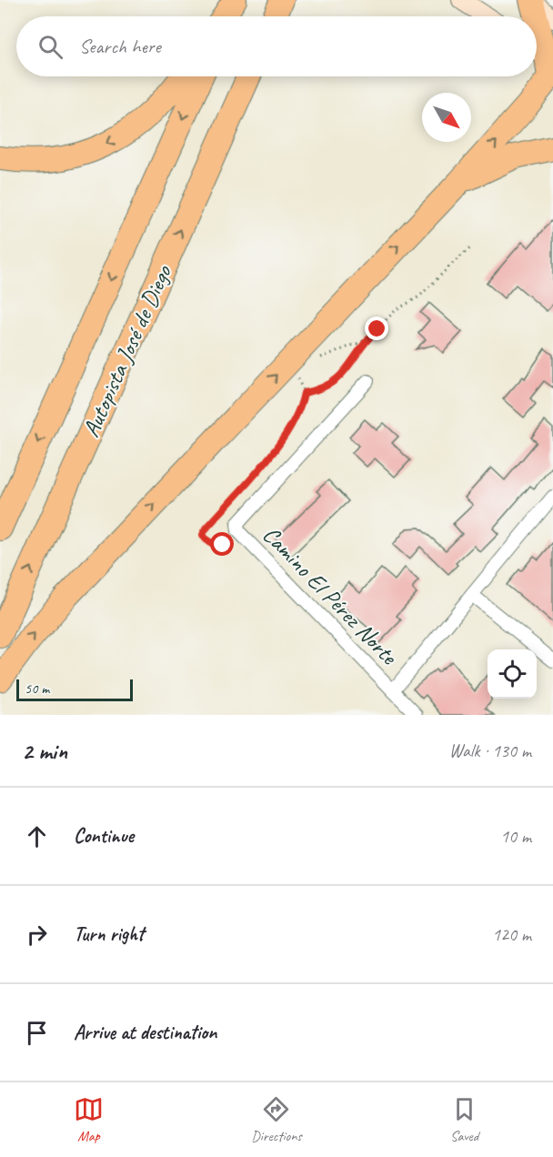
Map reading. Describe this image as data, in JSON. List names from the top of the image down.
{
  "streets": {
    "highway": ["Autopista José de Diego"],
    "street": ["Camino El Pérez Norte"]
  },
  "scale_bar": "50 m",
  "north": "bottom right",
  "page": {
    "search": "Search here",
    "scale": "50 m",
    "heading": ["2 min", "Walk · 130 m"],
    "list": [
      ["Continue", "10 m"],
      ["Turn right", "120 m"],
      "Arrive at destination"
    ],
    "nav": ["Map", "Directions", "Saved"]
  }
}
